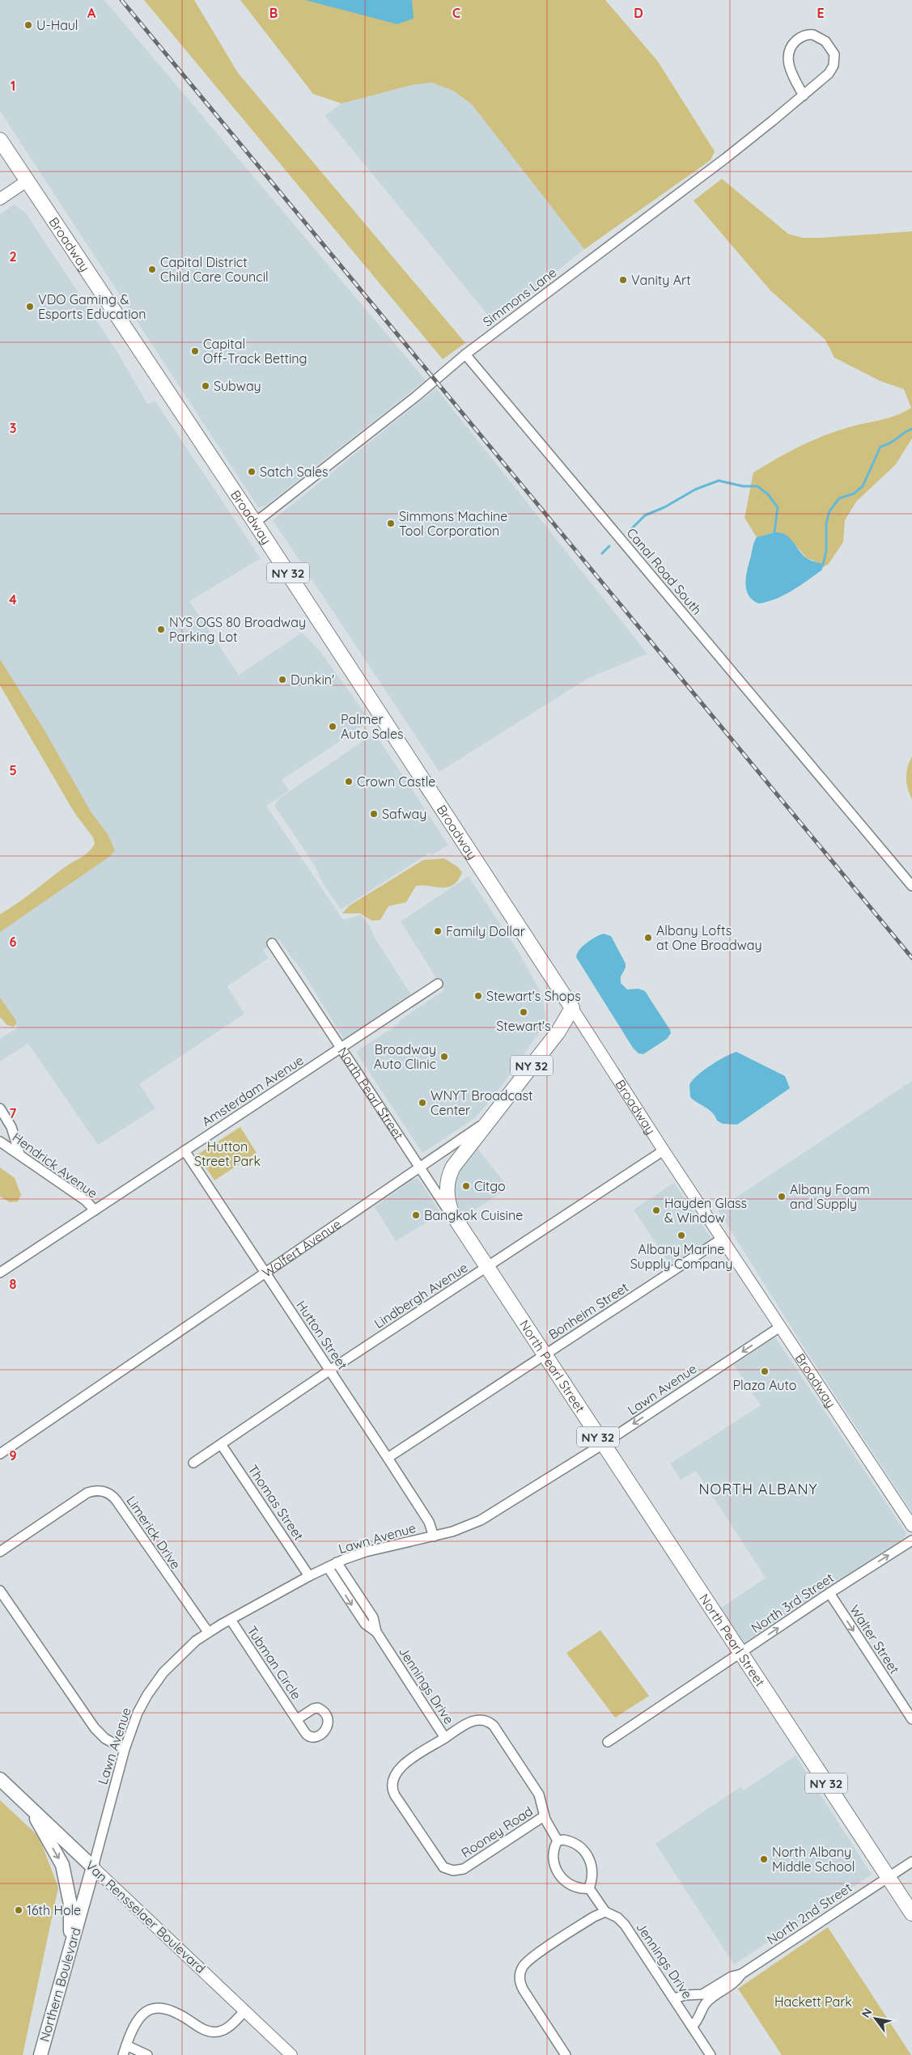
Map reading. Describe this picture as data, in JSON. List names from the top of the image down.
{
  "streets": {
    "main road": [
      "Broadway",
      "NY 32",
      "North Pearl Street",
      "Wolfert Avenue",
      "Van Rensselaer Boulevard",
      "Northern Boulevard"
    ],
    "street": [
      "Simmons Lane",
      "Canal Road South",
      "Amsterdam Avenue",
      "Hendrick Avenue",
      "Lindbergh Avenue",
      "Bonheim Street",
      "Hutton Street",
      "Lawn Avenue",
      "Thomas Street",
      "Limerick Drive",
      "North 3rd Street",
      "Walter Street",
      "Tubman Circle",
      "Jennings Drive",
      "Rooney Road",
      "North 2nd Street"
    ]
  },
  "crossings": [
    ["Broadway", "Simmons Lane"],
    ["Broadway", "Wolfert Avenue"],
    ["Broadway", "Lindbergh Avenue"],
    ["Broadway", "Bonheim Street"],
    ["Broadway", "Lawn Avenue"],
    ["Simmons Lane", "Canal Road South"],
    ["NY 32", "North Pearl Street"],
    ["NY 32", "Wolfert Avenue"],
    ["Amsterdam Avenue", "North Pearl Street"],
    ["Amsterdam Avenue", "Hendrick Avenue"],
    ["Amsterdam Avenue", "Hutton Street"],
    ["North Pearl Street", "Wolfert Avenue"],
    ["North Pearl Street", "Lindbergh Avenue"],
    ["North Pearl Street", "Bonheim Street"],
    ["North Pearl Street", "Lawn Avenue"],
    ["North Pearl Street", "North 3rd Street"],
    ["North Pearl Street", "North 2nd Street"],
    ["Wolfert Avenue", "Hutton Street"],
    ["Lindbergh Avenue", "Hutton Street"],
    ["Lindbergh Avenue", "Thomas Street"],
    ["Bonheim Street", "Hutton Street"],
    ["Hutton Street", "Lawn Avenue"],
    ["Lawn Avenue", "Thomas Street"],
    ["Lawn Avenue", "Limerick Drive"],
    ["Lawn Avenue", "Tubman Circle"],
    ["Lawn Avenue", "Jennings Drive"],
    ["Lawn Avenue", "Van Rensselaer Boulevard"],
    ["Lawn Avenue", "Northern Boulevard"],
    ["North 3rd Street", "Walter Street"],
    ["Jennings Drive", "Rooney Road"],
    ["Jennings Drive", "North 2nd Street"],
    ["Van Rensselaer Boulevard", "Northern Boulevard"]
  ],
  "one_way": ["North 3rd Street", "Walter Street"],
  "districts": ["NORTH ALBANY"],
  "parks": ["Hutton Street Park", "Hackett Park"],
  "places": [
    "U-Haul",
    "Capital District Child Care Council",
    "Vanity Art",
    "VDO Gaming & Esports Education",
    "Capital Off-Track Betting",
    "Subway",
    "Satch Sales",
    "Simmons Machine Tool Corporation",
    "NYS OGS 80 Broadway Parking Lot",
    "Dunkin'",
    "Palmer Auto Sales",
    "Crown Castle",
    "Safway",
    "Family Dollar",
    "Albany Lofts at One Broadway",
    "Stewart's Shops",
    "Stewart's",
    "Broadway Auto Clinic",
    "WNYT Broadcast Center",
    "Citgo",
    "Albany Foam and Supply",
    "Hayden Glass & Window",
    "Bangkok Cuisine",
    "Albany Marine Supply Company",
    "Plaza Auto",
    "North Albany Middle School",
    "16th Hole"
  ],
  "north": "top left",
  "grid": {
    "columns": [
      "A",
      "B",
      "C",
      "D",
      "E"
    ],
    "rows": [
      "1",
      "2",
      "3",
      "4",
      "5",
      "6",
      "7",
      "8",
      "9"
    ]
  }
}
